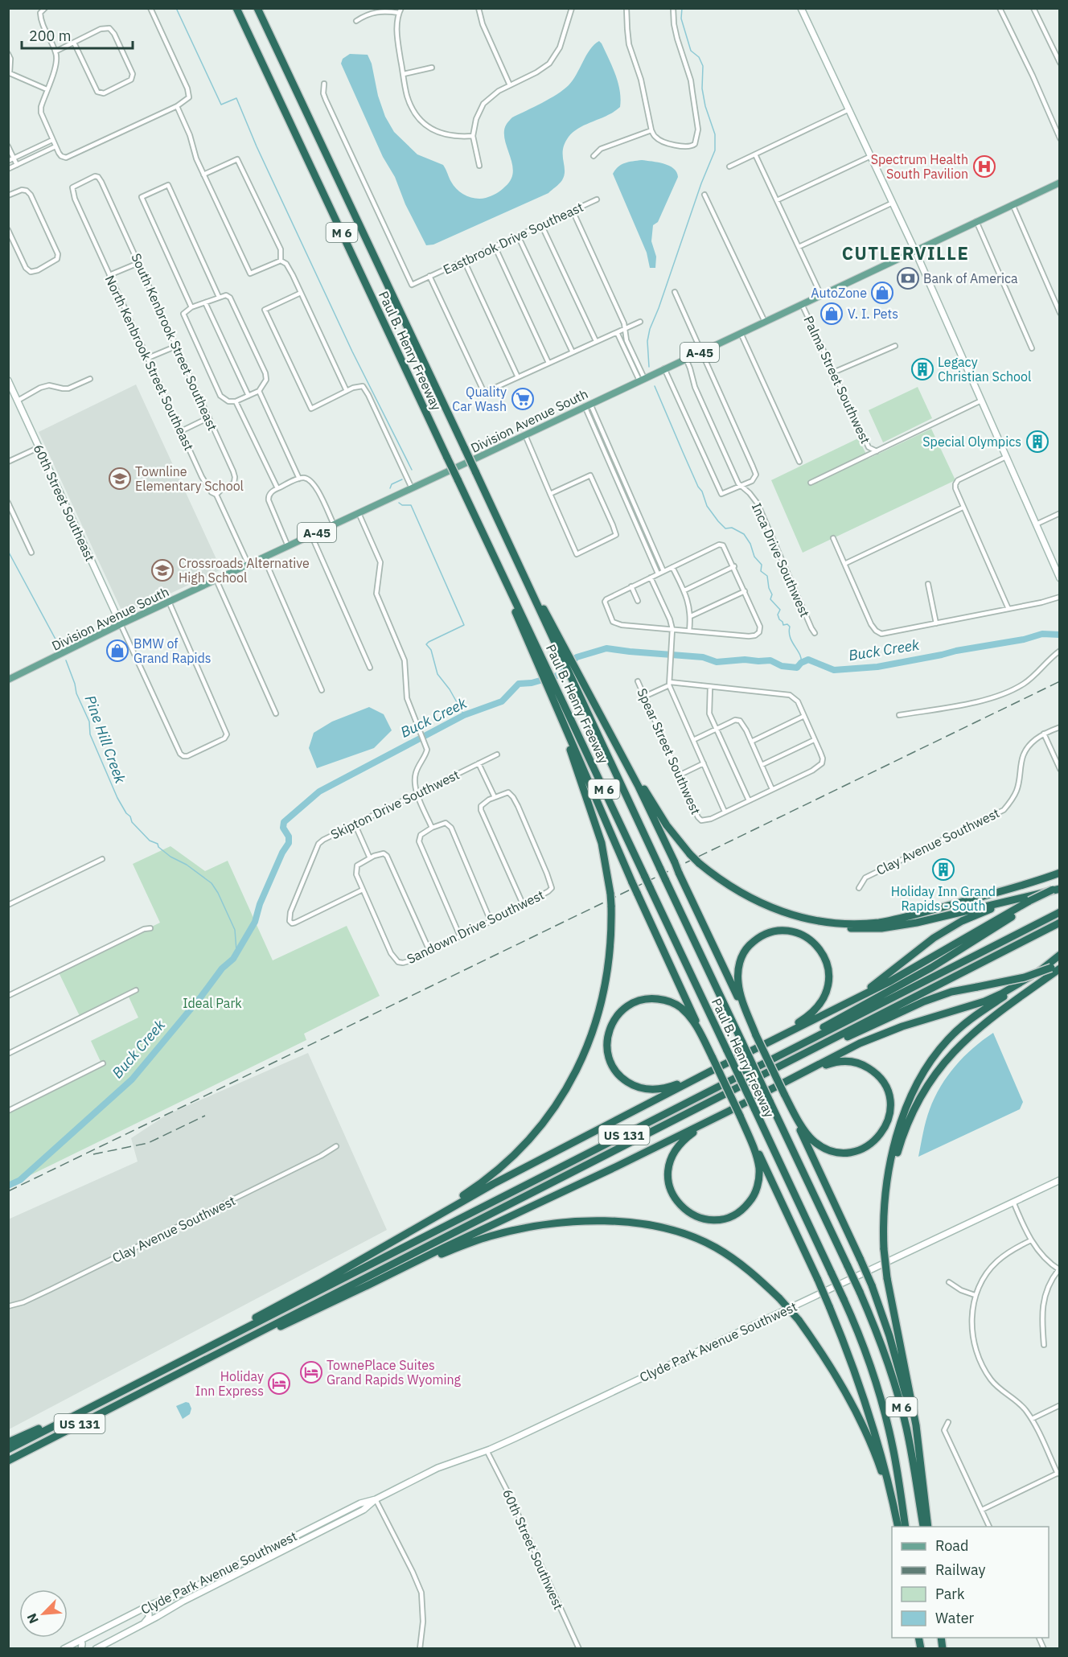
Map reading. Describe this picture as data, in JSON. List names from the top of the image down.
{
  "streets": {
    "highway": ["M 6", "Paul B. Henry Freeway", "US 131"],
    "main road": [
      "A-45",
      "Division Avenue South",
      "60th Street Southeast",
      "Clyde Park Avenue Southwest"
    ],
    "street": [
      "Eastbrook Drive Southeast",
      "South Kenbrook Street Southeast",
      "North Kenbrook Street Southeast",
      "Palma Street Southwest",
      "Inca Drive Southwest",
      "Spear Street Southwest",
      "Skipton Drive Southwest",
      "Clay Avenue Southwest",
      "Sandown Drive Southwest",
      "60th Street Southwest"
    ]
  },
  "crossings": [
    ["South Kenbrook Street Southeast", "North Kenbrook Street Southeast"],
    ["North Kenbrook Street Southeast", "Division Avenue South"],
    ["Palma Street Southwest", "Division Avenue South"],
    ["Division Avenue South", "60th Street Southeast"],
    ["Division Avenue South", "Inca Drive Southwest"],
    ["Skipton Drive Southwest", "Sandown Drive Southwest"],
    ["Clyde Park Avenue Southwest", "60th Street Southwest"]
  ],
  "districts": ["CUTLERVILLE"],
  "water": ["Buck Creek", "Pine Hill Creek"],
  "parks": ["Ideal Park"],
  "places": {
    "hospital": ["Spectrum Health South Pavilion"],
    "bank": ["Bank of America"],
    "shop": ["AutoZone", "V. I. Pets", "BMW of Grand Rapids"],
    "building": ["Legacy Christian School", "Special Olympics", "Holiday Inn Grand Rapids - South"],
    "supermarket": ["Quality Car Wash"],
    "school or university": ["Townline Elementary School", "Crossroads Alternative High School"],
    "hotel": ["TownePlace Suites Grand Rapids Wyoming", "Holiday Inn Express"]
  },
  "legend": [
    "Road",
    "Railway",
    "Park",
    "Water"
  ],
  "scale_bar": "200 m",
  "north": "bottom left"
}
